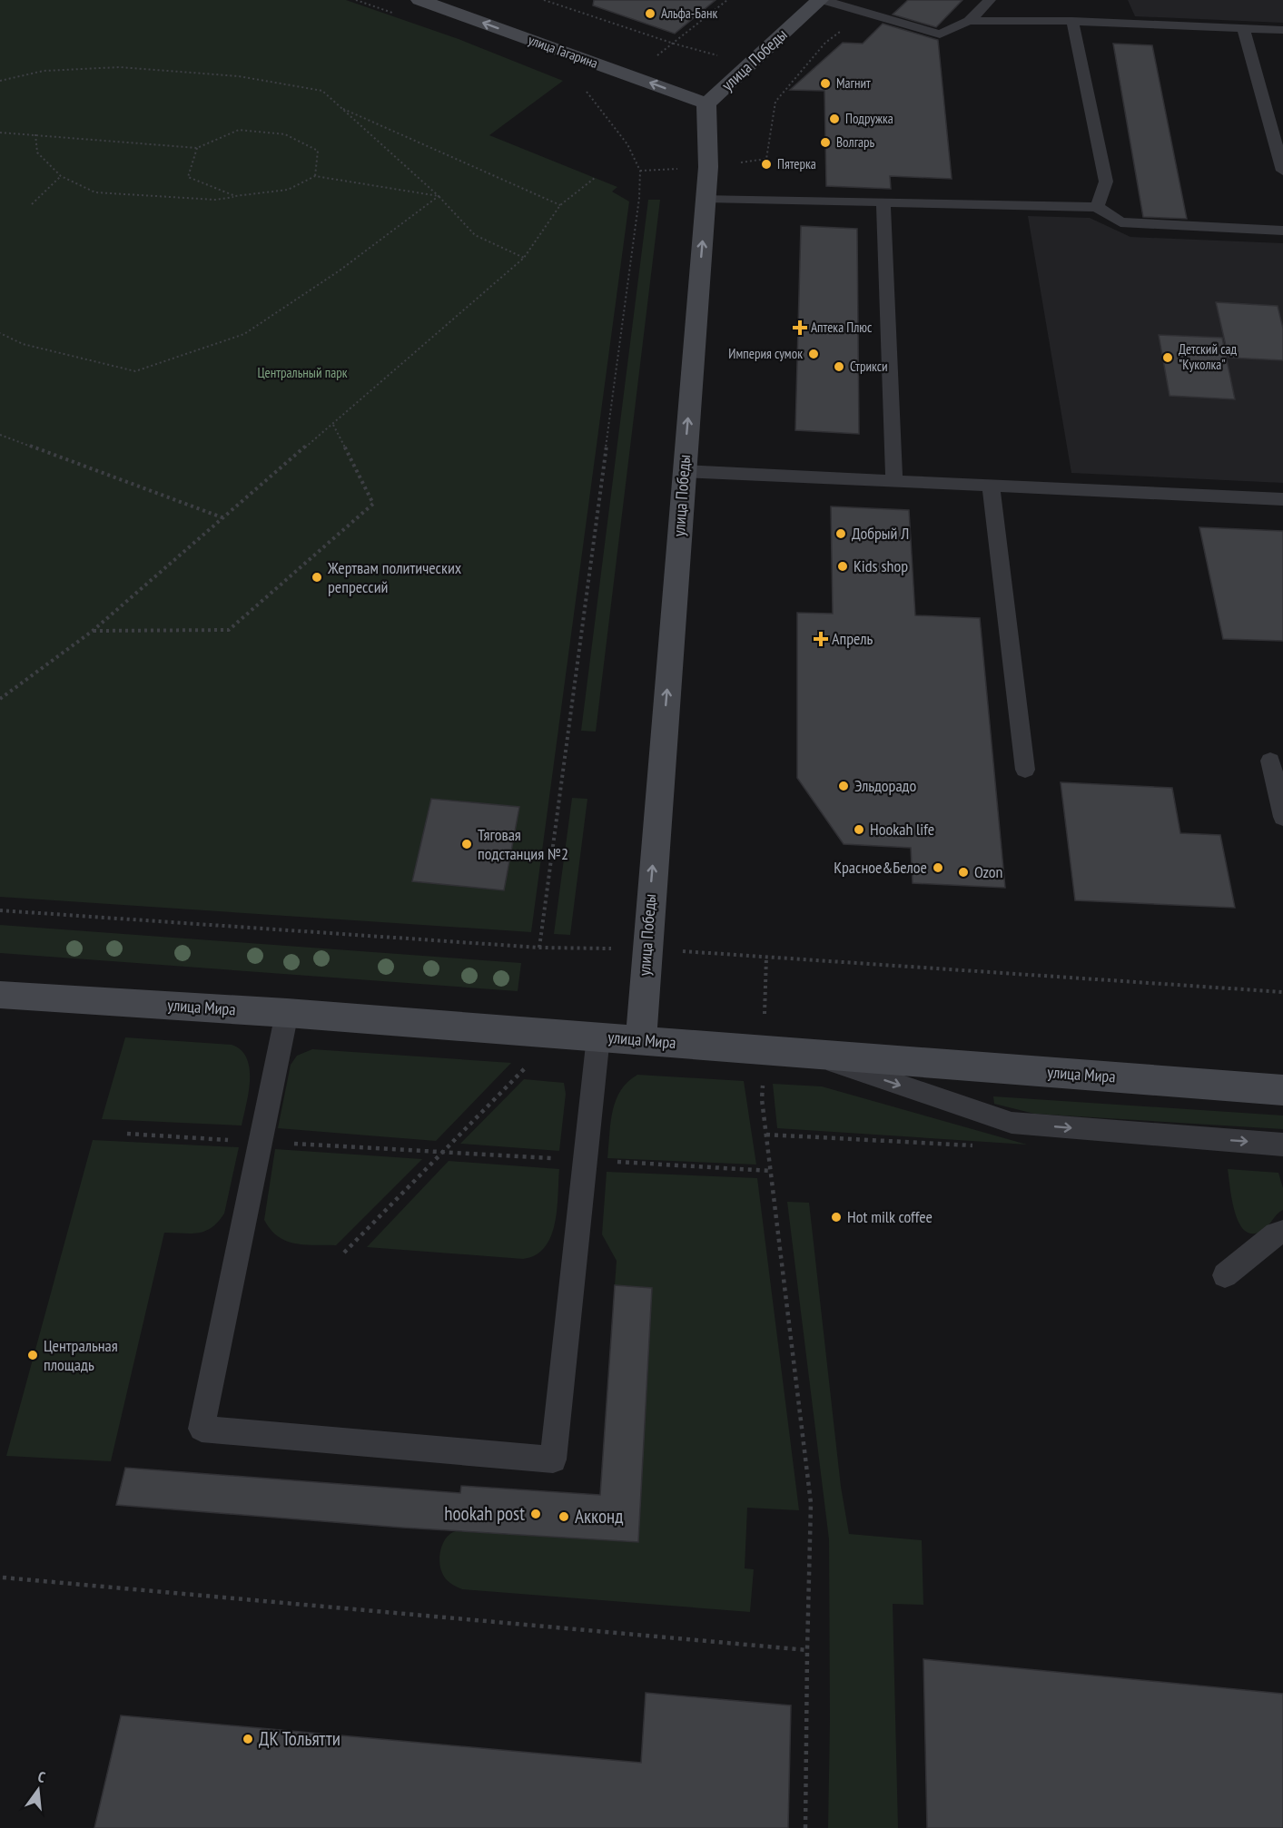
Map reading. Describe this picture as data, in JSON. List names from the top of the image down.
{
  "streets": {
    "main road": ["улица Гагарина", "улица Победы", "улица Мира"]
  },
  "crossings": [
    ["улица Гагарина", "улица Победы"],
    ["улица Победы", "улица Мира"]
  ],
  "one_way": ["улица Гагарина", "улица Победы"],
  "parks": ["Центральный парк"],
  "places": {
    "other": [
      "Альфа-Банк",
      "Магнит",
      "Подружка",
      "Волгарь",
      "Пятерка",
      "Империя сумок",
      "Детский сад \"Куколка\"",
      "Стрикси",
      "Добрый Л",
      "Kids shop",
      "Жертвам политических репрессий",
      "Эльдорадо",
      "Hookah life",
      "Тяговая подстанция №2",
      "Красное&Белое",
      "Ozon",
      "Hot milk coffee",
      "Центральная площадь",
      "hookah post",
      "Акконд",
      "ДК Тольятти"
    ],
    "health": ["Аптека Плюс", "Апрель"]
  },
  "north": "top"
}
